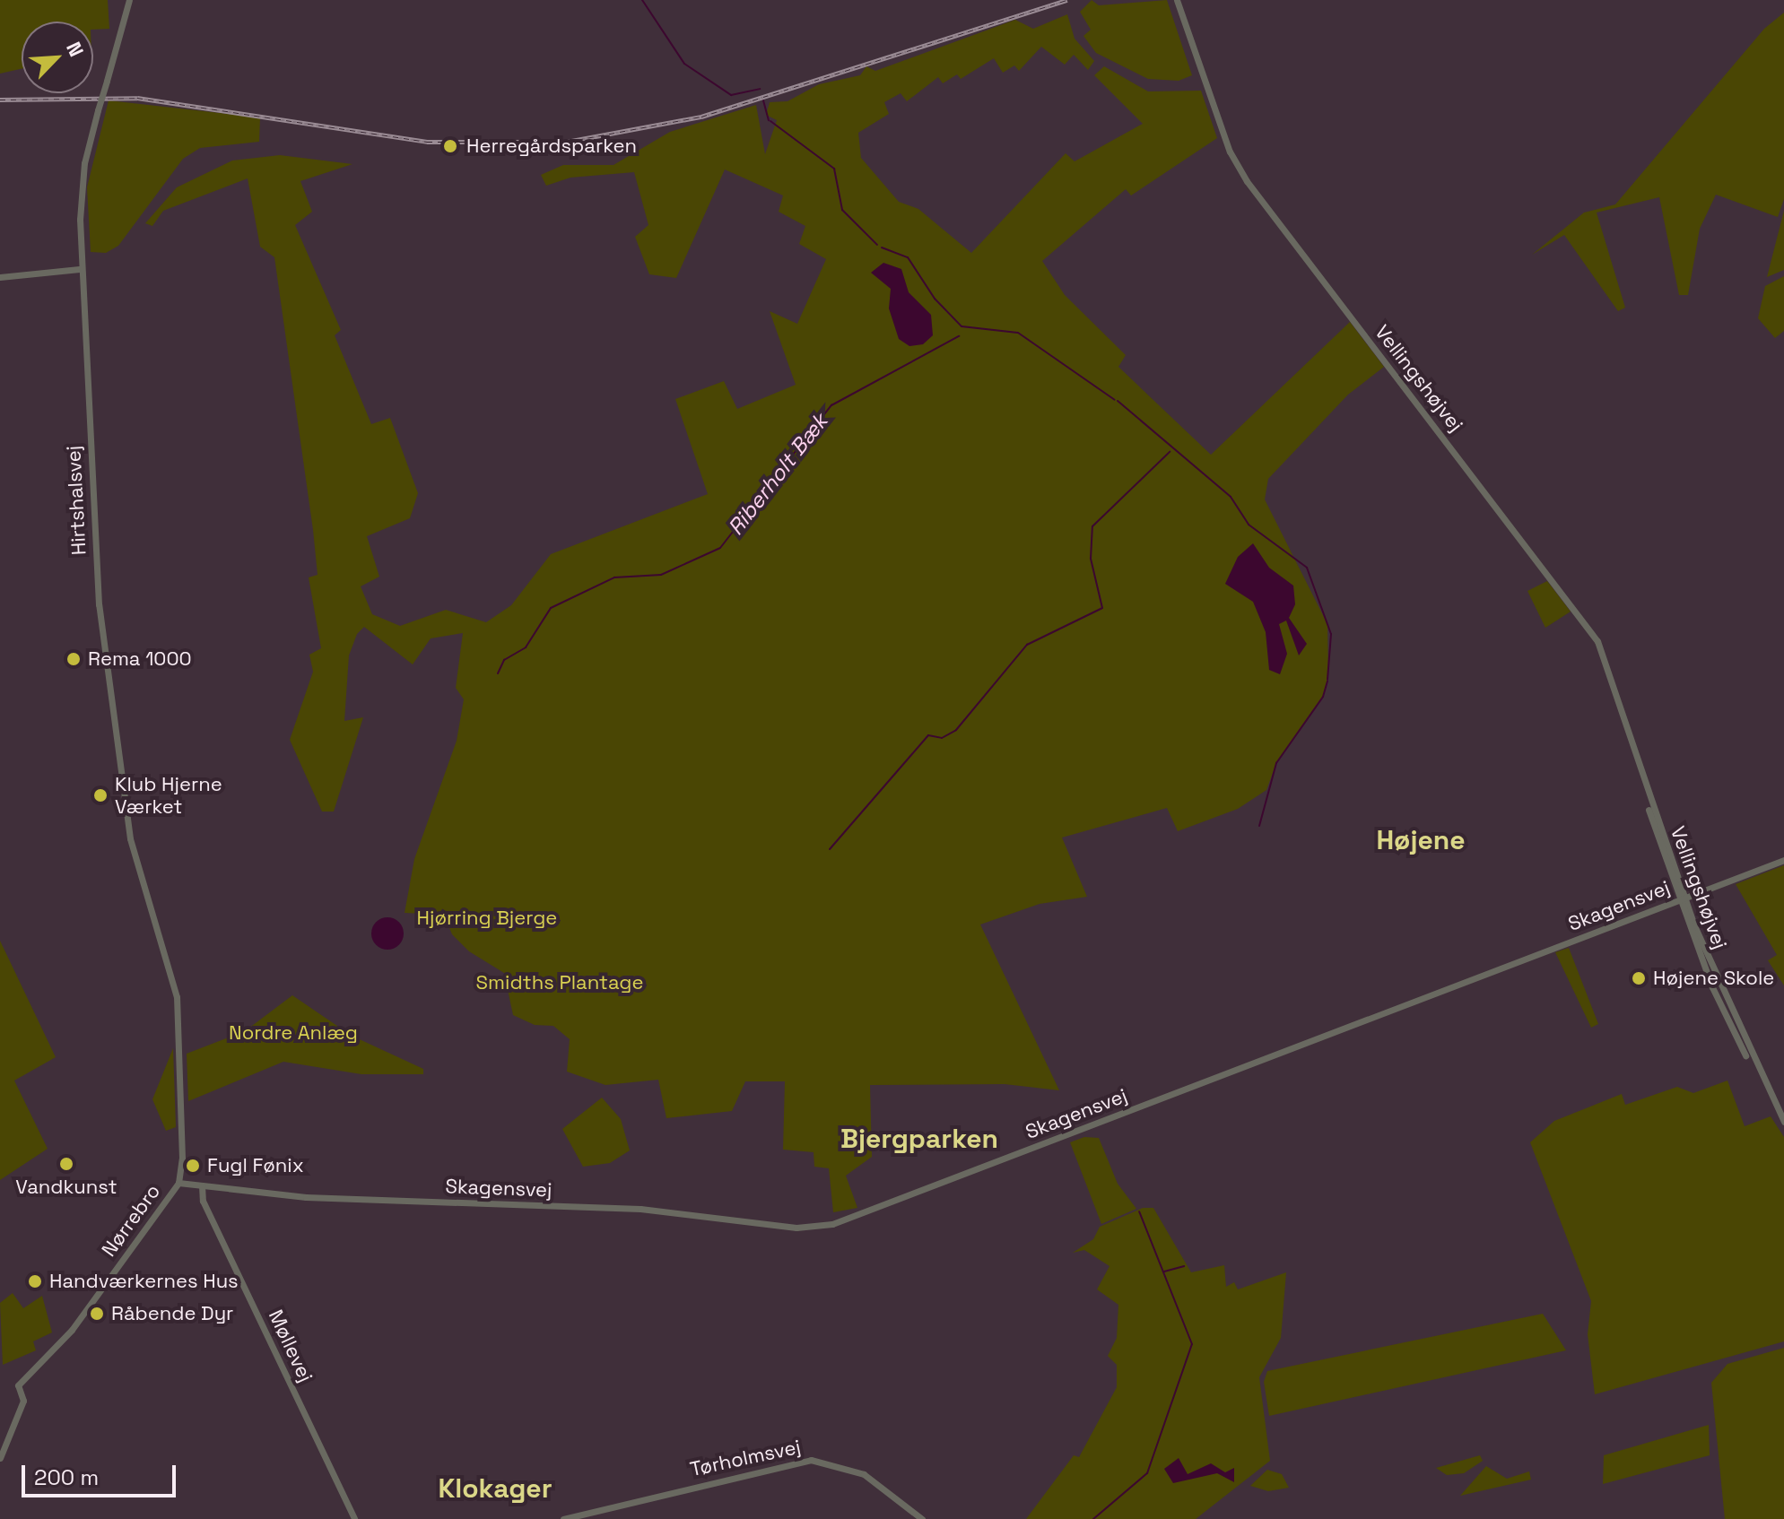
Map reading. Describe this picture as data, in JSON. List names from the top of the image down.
{
  "streets": {
    "street": [
      "Vellingshøjvej",
      "Hirtshalsvej",
      "Skagensvej",
      "Nørrebro",
      "Møllevej",
      "Tørholmsvej"
    ]
  },
  "crossings": [
    ["Vellingshøjvej", "Skagensvej"],
    ["Hirtshalsvej", "Nørrebro"],
    ["Skagensvej", "Nørrebro"],
    ["Skagensvej", "Møllevej"]
  ],
  "districts": ["Højene", "Bjergparken", "Klokager"],
  "water": ["Riberholt Bæk"],
  "parks": ["Hjørring Bjerge", "Smidths Plantage", "Nordre Anlæg"],
  "places": [
    "Herregårdsparken",
    "Rema 1000",
    "Klub Hjerne Værket",
    "Højene Skole",
    "Vandkunst",
    "Fugl Fønix",
    "Handværkernes Hus",
    "Råbende Dyr"
  ],
  "scale_bar": "200 m",
  "north": "top right"
}
